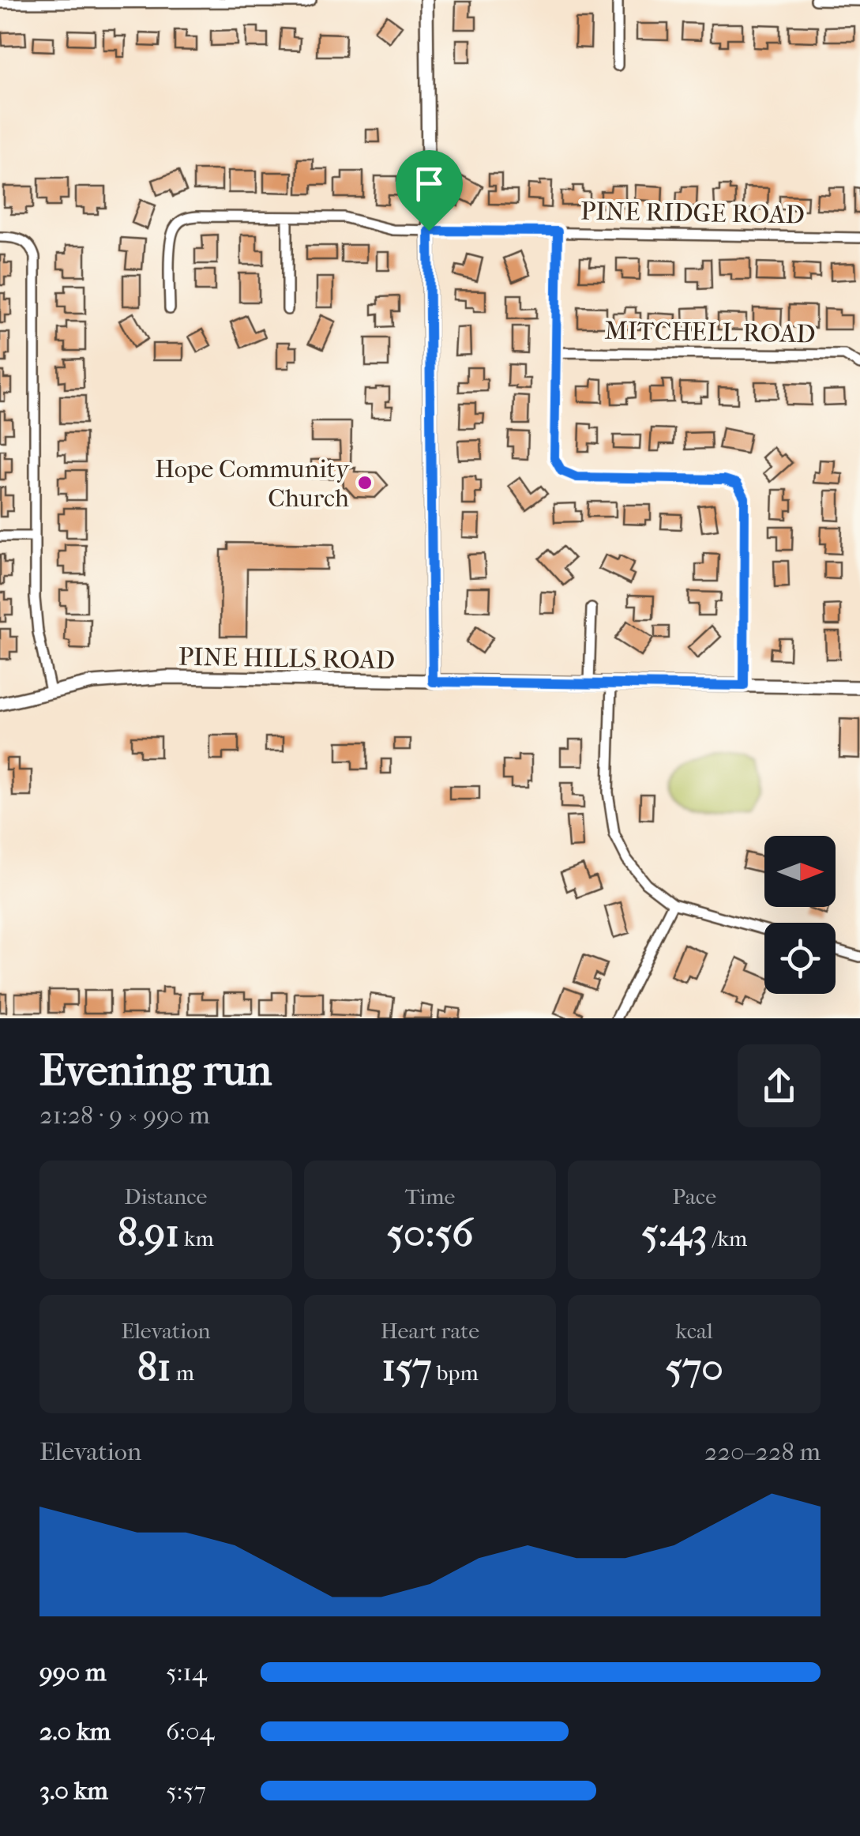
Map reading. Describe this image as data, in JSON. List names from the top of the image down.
{
  "streets": {
    "main road": ["PINE HILLS ROAD"],
    "street": ["PINE RIDGE ROAD", "MITCHELL ROAD"]
  },
  "places": ["Hope Community Church"],
  "north": "right",
  "page": {
    "heading": ["Evening run", "21:28 · 9 × 990 m"],
    "stats": [
      ["Distance", "8.91 km"],
      ["Time", "50:56"],
      ["Pace", "5:43 /km"],
      ["Elevation", "81 m"],
      ["Heart rate", "157 bpm"],
      ["kcal", "570"]
    ],
    "chart": ["Elevation", "220–228 m"],
    "list": [
      {
        "name": "990 m",
        "note": "5:14"
      },
      {
        "name": "2.0 km",
        "note": "6:04"
      },
      {
        "name": "3.0 km",
        "note": "5:57"
      }
    ]
  }
}
